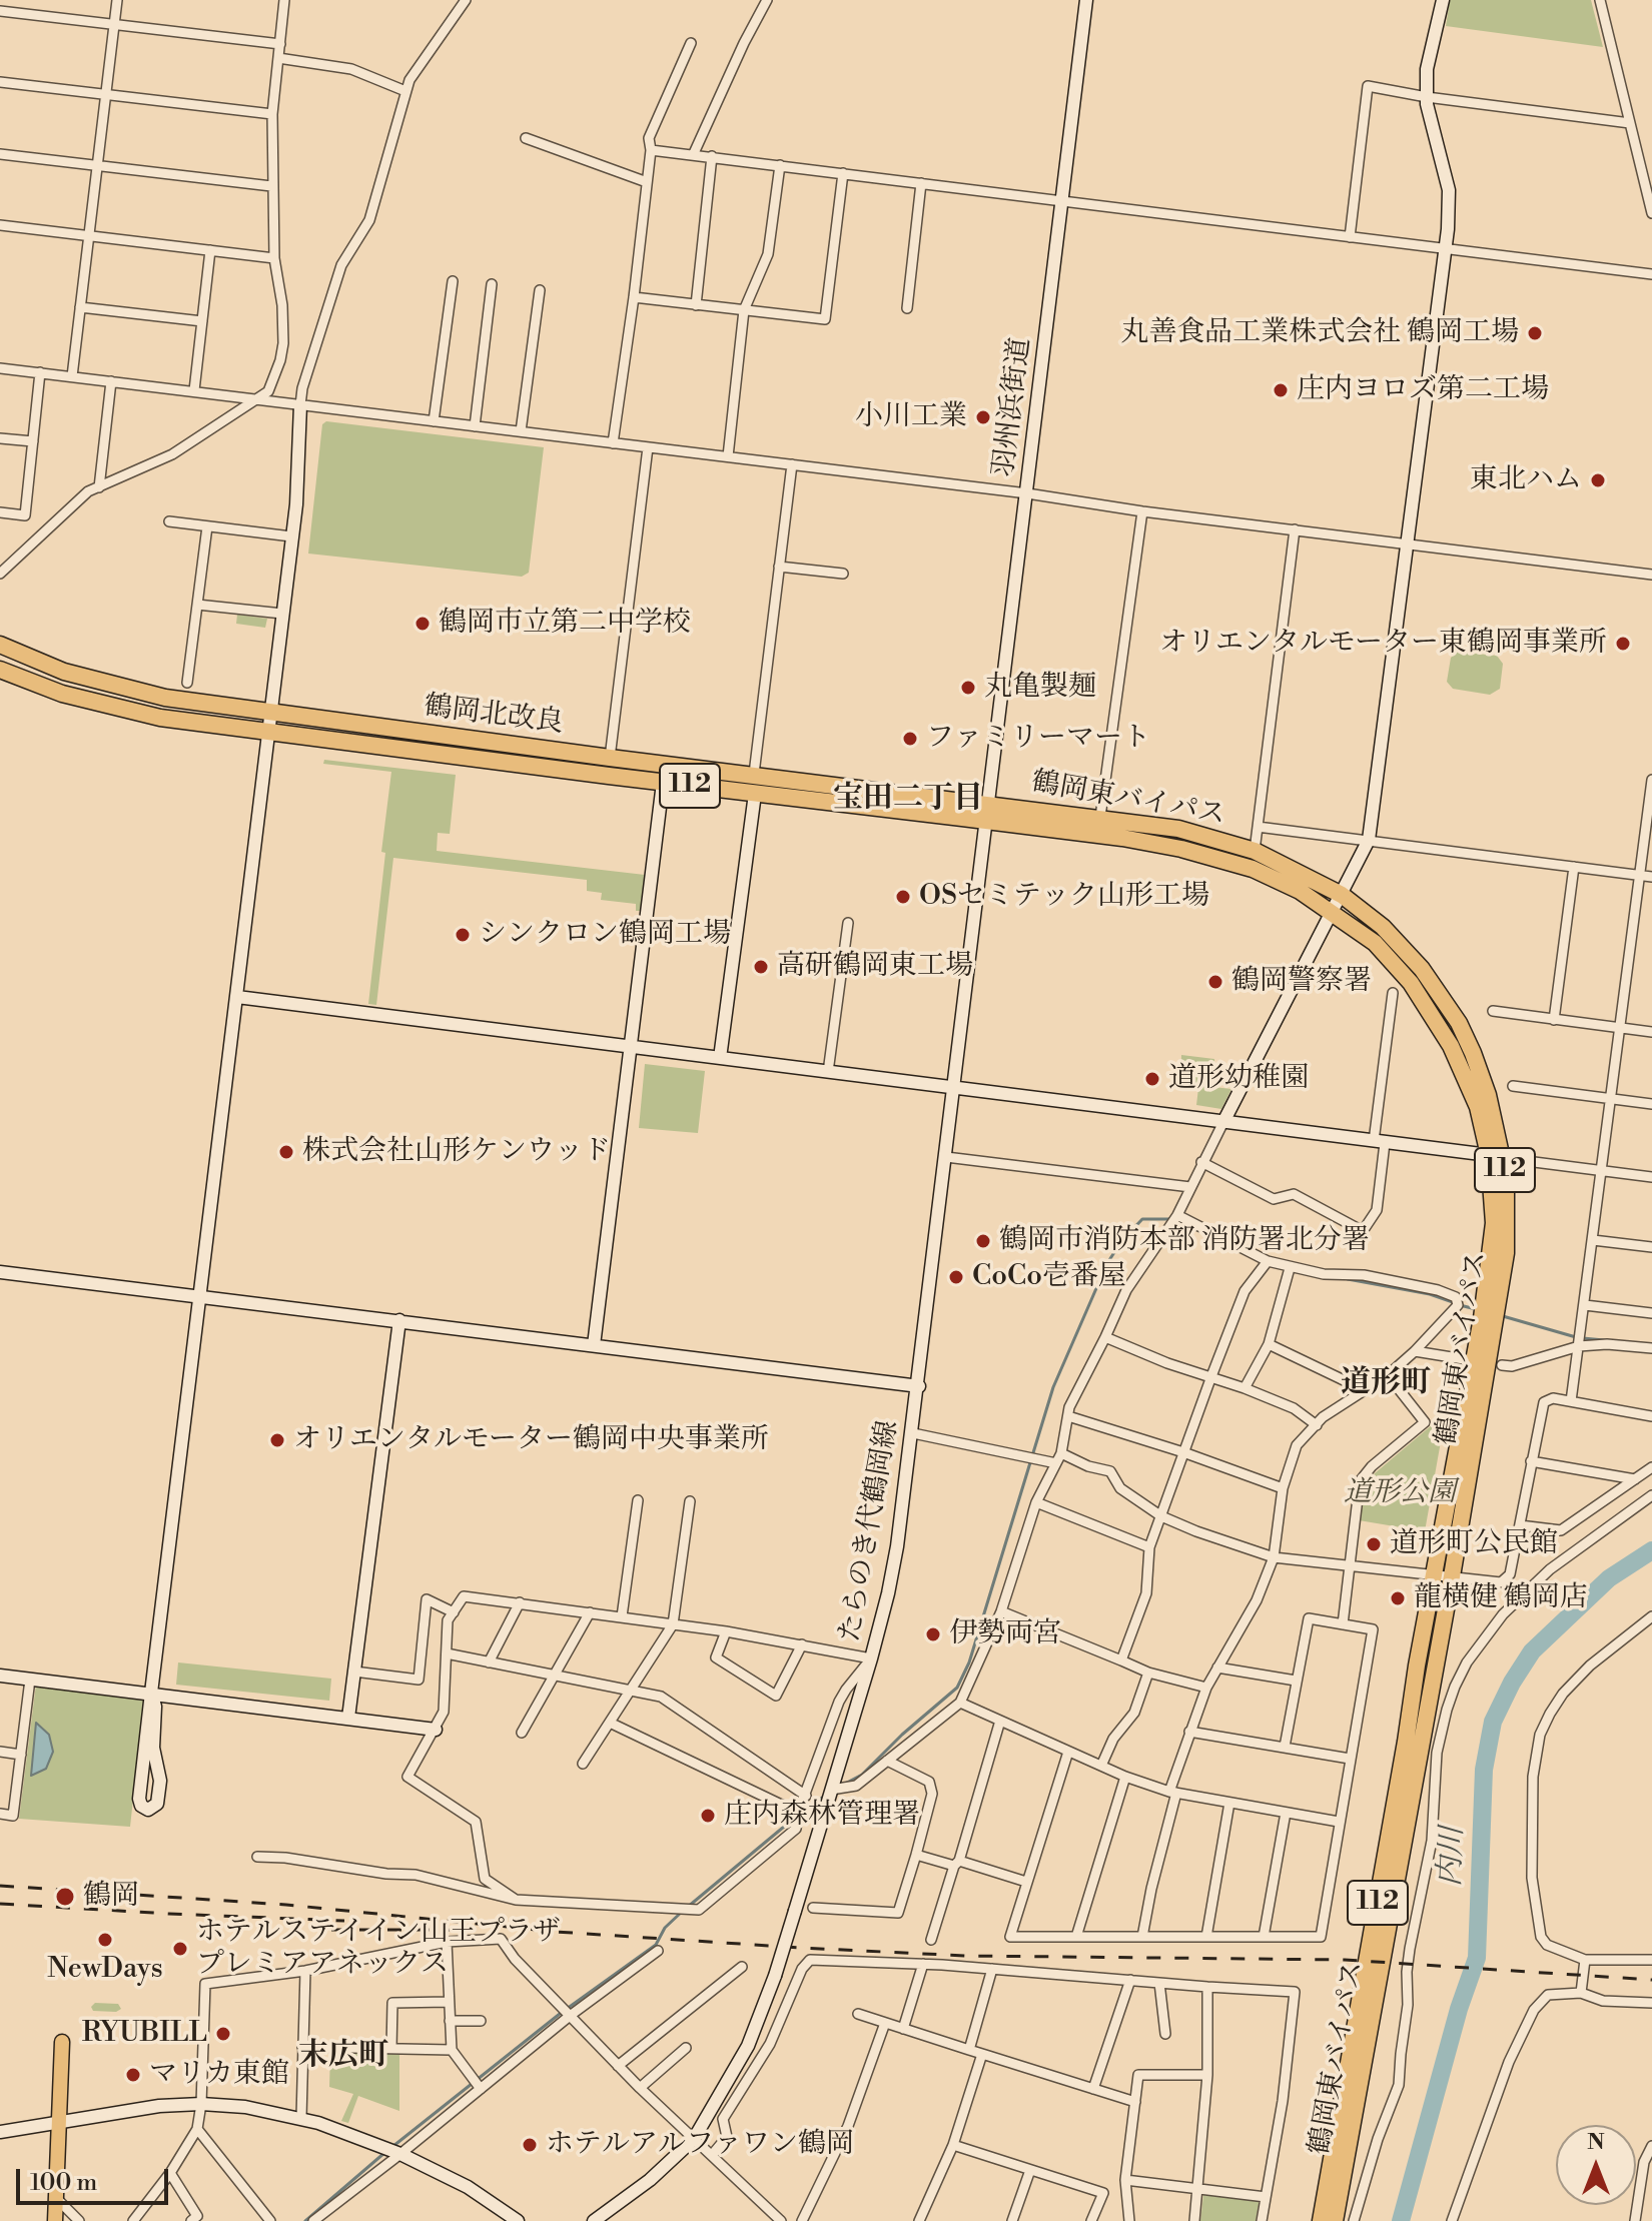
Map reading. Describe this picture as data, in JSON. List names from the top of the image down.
{
  "streets": {
    "highway": ["鶴岡北改良", "112", "鶴岡東バイパス"],
    "street": ["羽州浜街道", "たらのき代鶴岡線"]
  },
  "crossings": [
    ["羽州浜街道", "鶴岡北改良"],
    ["羽州浜街道", "鶴岡東バイパス"],
    ["羽州浜街道", "たらのき代鶴岡線"],
    ["鶴岡北改良", "鶴岡東バイパス"],
    ["鶴岡北改良", "たらのき代鶴岡線"],
    ["鶴岡東バイパス", "たらのき代鶴岡線"]
  ],
  "districts": ["宝田二丁目", "道形町", "末広町"],
  "water": ["内川"],
  "parks": ["道形公園"],
  "places": [
    "丸善食品工業株式会社 鶴岡工場",
    "庄内ヨロズ第二工場",
    "小川工業",
    "東北ハム",
    "鶴岡市立第二中学校",
    "オリエンタルモーター東鶴岡事業所",
    "丸亀製麺",
    "ファミリーマート",
    "OSセミテック山形工場",
    "シンクロン鶴岡工場",
    "高研鶴岡東工場",
    "鶴岡警察署",
    "道形幼稚園",
    "株式会社山形ケンウッド",
    "鶴岡市消防本部 消防署北分署",
    "CoCo壱番屋",
    "オリエンタルモーター鶴岡中央事業所",
    "道形町公民館",
    "龍横健 鶴岡店",
    "伊勢両宮",
    "庄内森林管理署",
    "鶴岡",
    "NewDays",
    "ホテルステイイン山王プラザ プレミアアネックス",
    "RYUBILL",
    "マリカ東館",
    "ホテルアルファワン鶴岡"
  ],
  "scale_bar": "100 m",
  "north": "top"
}
